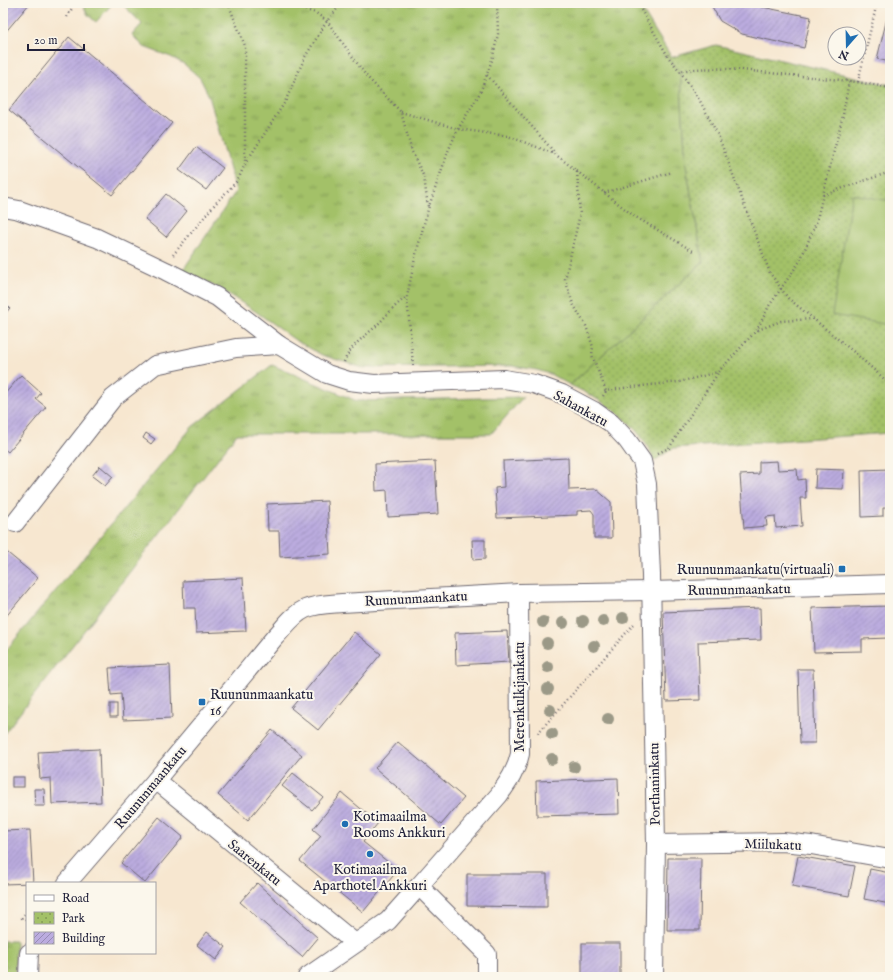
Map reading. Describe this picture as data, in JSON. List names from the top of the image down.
{
  "streets": {
    "street": [
      "Sahankatu",
      "Ruununmaankatu",
      "Merenkulkijankatu",
      "Porthaninkatu",
      "Miilukatu",
      "Saarenkatu"
    ]
  },
  "crossings": [
    ["Sahankatu", "Ruununmaankatu"],
    ["Sahankatu", "Porthaninkatu"],
    ["Ruununmaankatu", "Merenkulkijankatu"],
    ["Ruununmaankatu", "Porthaninkatu"],
    ["Ruununmaankatu", "Saarenkatu"],
    ["Merenkulkijankatu", "Saarenkatu"],
    ["Porthaninkatu", "Miilukatu"]
  ],
  "places": {
    "transit": ["Ruununmaankatu(virtuaali)", "Ruununmaankatu 16"],
    "other": ["Kotimaailma Rooms Ankkuri", "Kotimaailma Aparthotel Ankkuri"]
  },
  "legend": ["Road", "Park", "Building"],
  "scale_bar": "20 m",
  "north": "bottom"
}
